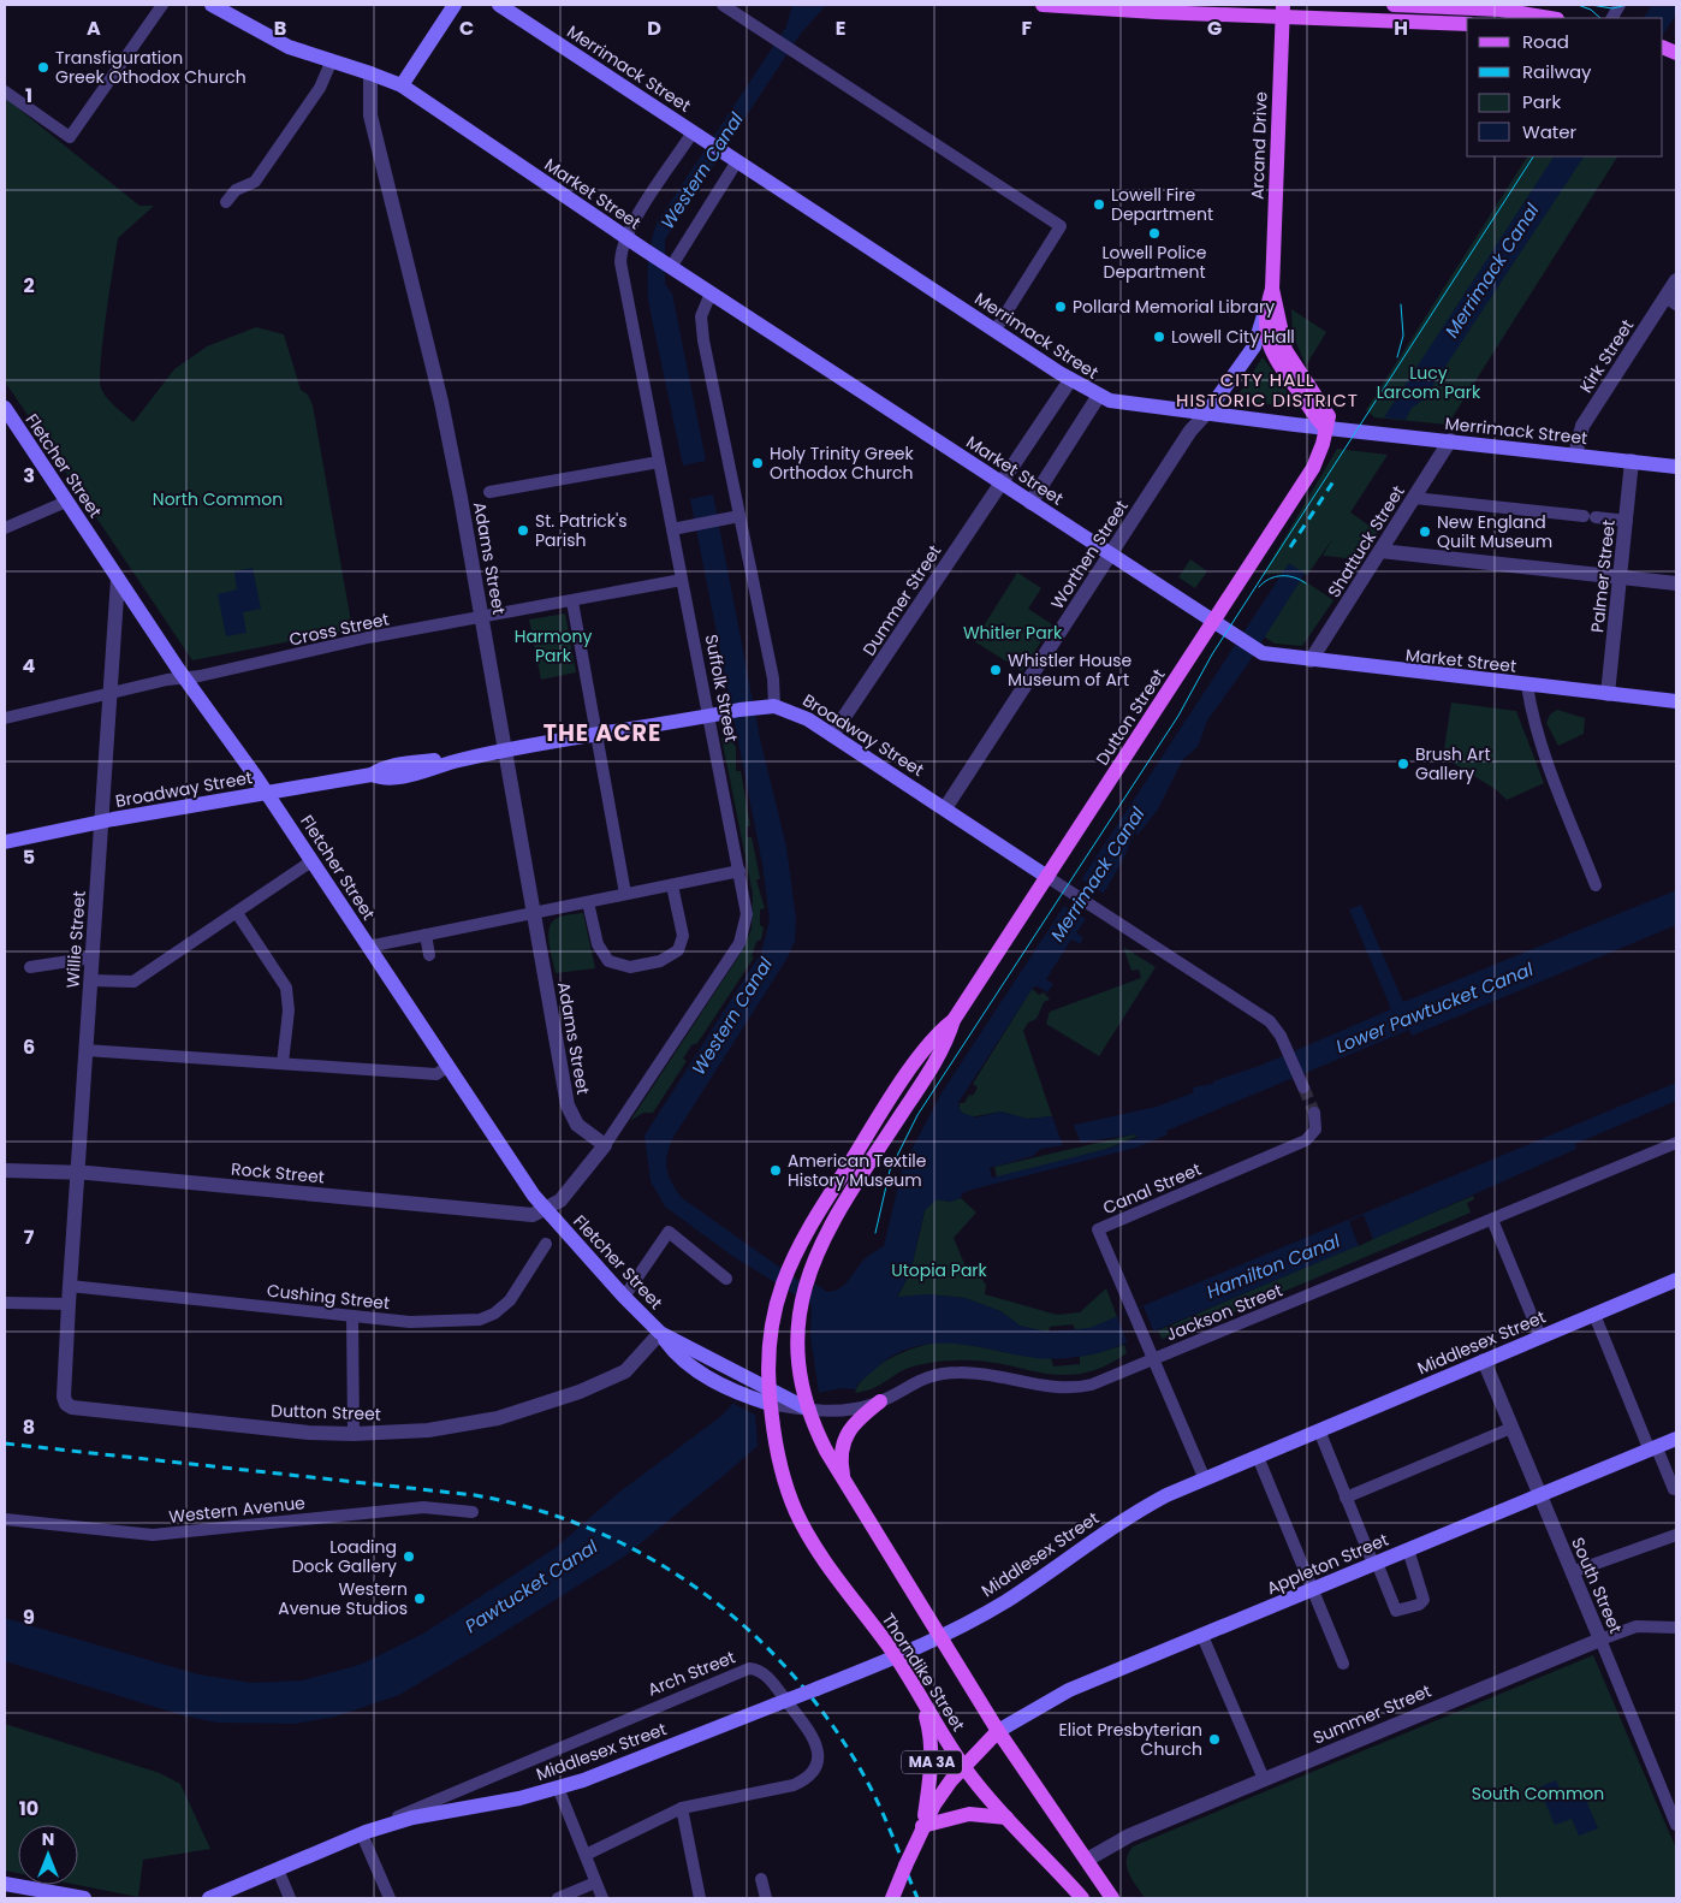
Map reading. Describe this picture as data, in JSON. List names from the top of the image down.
{
  "streets": {
    "main road": [
      "Merrimack Street",
      "Arcand Drive",
      "Market Street",
      "Fletcher Street",
      "Dutton Street",
      "Broadway Street",
      "Middlesex Street",
      "Appleton Street",
      "Thorndike Street",
      "MA 3A"
    ],
    "street": [
      "Kirk Street",
      "Shattuck Street",
      "Worthen Street",
      "Adams Street",
      "Palmer Street",
      "Dummer Street",
      "Cross Street",
      "Suffolk Street",
      "Willie Street",
      "Rock Street",
      "Canal Street",
      "Cushing Street",
      "Jackson Street",
      "Western Avenue",
      "South Street",
      "Arch Street",
      "Summer Street"
    ]
  },
  "crossings": [
    ["Merrimack Street", "Arcand Drive"],
    ["Merrimack Street", "Kirk Street"],
    ["Merrimack Street", "Shattuck Street"],
    ["Merrimack Street", "Worthen Street"],
    ["Merrimack Street", "Palmer Street"],
    ["Merrimack Street", "Dummer Street"],
    ["Merrimack Street", "Suffolk Street"],
    ["Merrimack Street", "Dutton Street"],
    ["Arcand Drive", "Worthen Street"],
    ["Arcand Drive", "Dutton Street"],
    ["Market Street", "Shattuck Street"],
    ["Market Street", "Worthen Street"],
    ["Market Street", "Adams Street"],
    ["Market Street", "Palmer Street"],
    ["Market Street", "Dummer Street"],
    ["Market Street", "Suffolk Street"],
    ["Market Street", "Dutton Street"],
    ["Fletcher Street", "Cross Street"],
    ["Fletcher Street", "Suffolk Street"],
    ["Fletcher Street", "Dutton Street"],
    ["Fletcher Street", "Broadway Street"],
    ["Fletcher Street", "Willie Street"],
    ["Fletcher Street", "Rock Street"],
    ["Fletcher Street", "Jackson Street"],
    ["Fletcher Street", "Thorndike Street"],
    ["Worthen Street", "Broadway Street"],
    ["Adams Street", "Cross Street"],
    ["Adams Street", "Suffolk Street"],
    ["Adams Street", "Broadway Street"],
    ["Dummer Street", "Broadway Street"],
    ["Cross Street", "Suffolk Street"],
    ["Cross Street", "Willie Street"],
    ["Suffolk Street", "Broadway Street"],
    ["Suffolk Street", "Rock Street"],
    ["Dutton Street", "Broadway Street"],
    ["Dutton Street", "Willie Street"],
    ["Dutton Street", "Jackson Street"],
    ["Dutton Street", "Thorndike Street"],
    ["Broadway Street", "Willie Street"],
    ["Willie Street", "Rock Street"],
    ["Willie Street", "Cushing Street"],
    ["Canal Street", "Jackson Street"],
    ["Canal Street", "Middlesex Street"],
    ["Jackson Street", "Thorndike Street"],
    ["Middlesex Street", "South Street"],
    ["Middlesex Street", "Thorndike Street"],
    ["Middlesex Street", "Arch Street"],
    ["Appleton Street", "South Street"],
    ["Appleton Street", "Thorndike Street"],
    ["Appleton Street", "MA 3A"],
    ["South Street", "Summer Street"],
    ["Thorndike Street", "Summer Street"],
    ["Thorndike Street", "MA 3A"]
  ],
  "districts": ["CITY HALL HISTORIC DISTRICT", "THE ACRE"],
  "water": [
    "Western Canal",
    "Merrimack Canal",
    "Lower Pawtucket Canal",
    "Hamilton Canal",
    "Pawtucket Canal"
  ],
  "parks": [
    "Lucy Larcom Park",
    "North Common",
    "Whitler Park",
    "Harmony Park",
    "Utopia Park",
    "South Common"
  ],
  "places": [
    "Transfiguration Greek Othodox Church",
    "Lowell Fire Department",
    "Lowell Police Department",
    "Pollard Memorial Library",
    "Lowell City Hall",
    "Holy Trinity Greek Orthodox Church",
    "St. Patrick's Parish",
    "New England Quilt Museum",
    "Whistler House Museum of Art",
    "Brush Art Gallery",
    "American Textile History Museum",
    "Loading Dock Gallery",
    "Western Avenue Studios",
    "Eliot Presbyterian Church"
  ],
  "legend": [
    "Road",
    "Railway",
    "Park",
    "Water"
  ],
  "north": "top",
  "grid": {
    "columns": [
      "A",
      "B",
      "C",
      "D",
      "E",
      "F",
      "G",
      "H"
    ],
    "rows": [
      "1",
      "2",
      "3",
      "4",
      "5",
      "6",
      "7",
      "8",
      "9",
      "10"
    ]
  }
}
